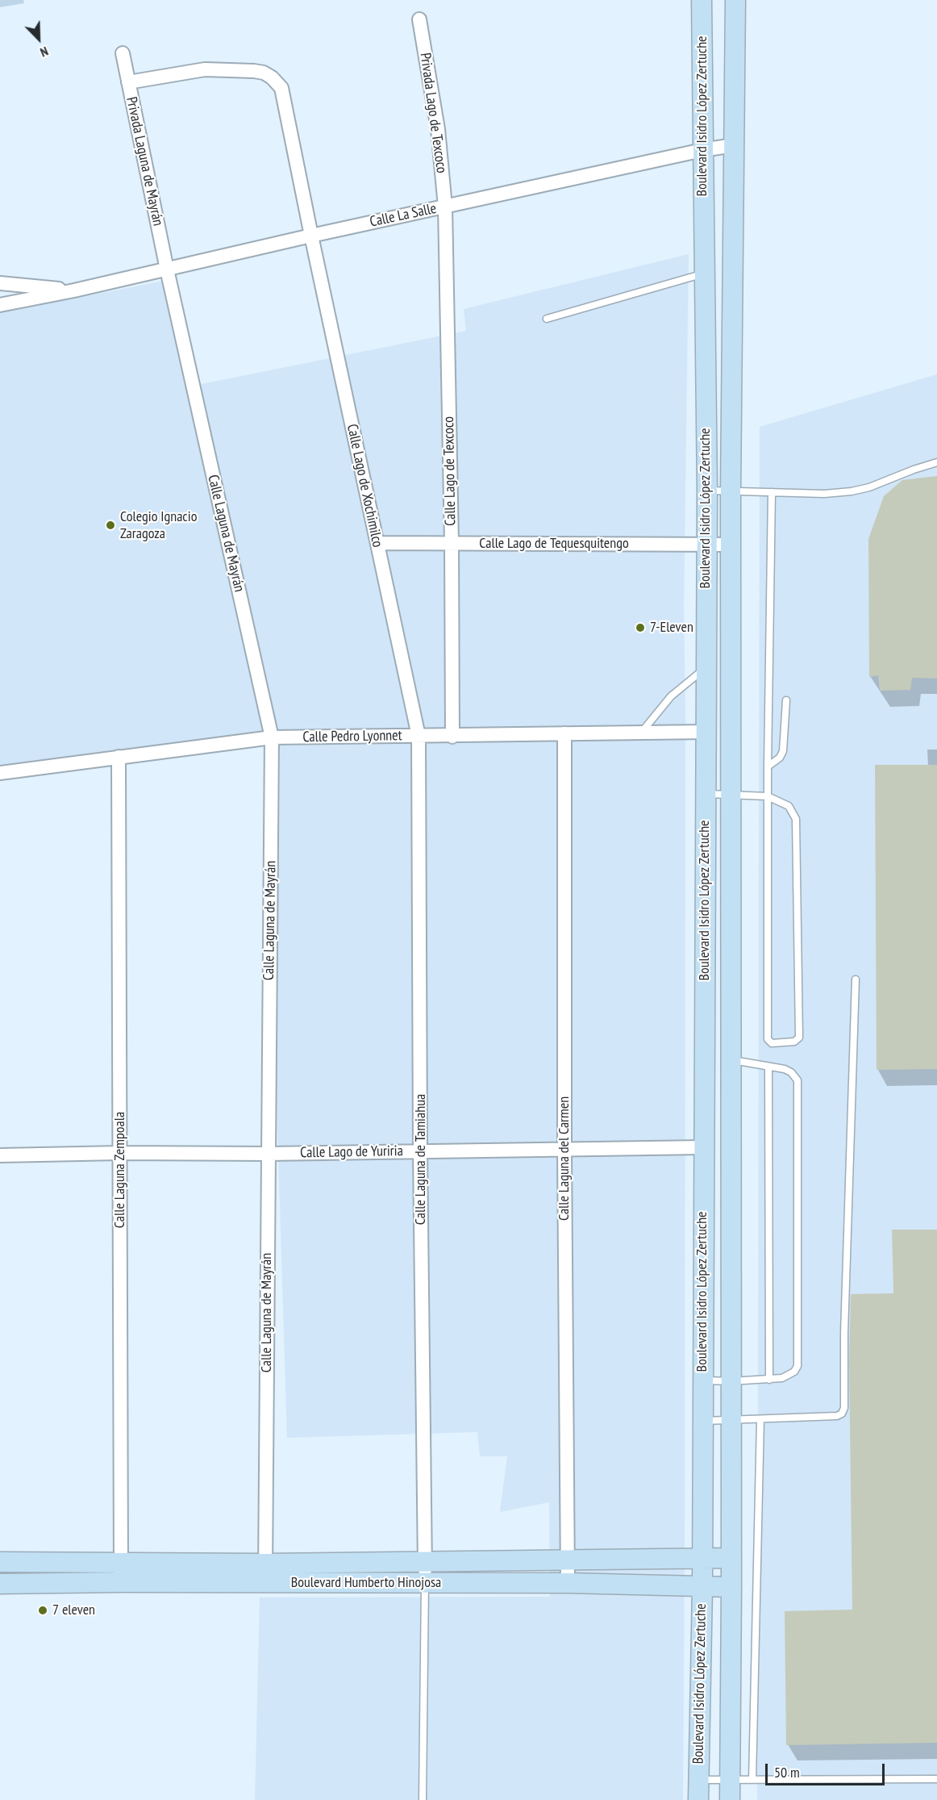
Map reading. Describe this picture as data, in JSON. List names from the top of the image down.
{
  "streets": {
    "main road": ["Boulevard Isidro López Zertuche", "Boulevard Humberto Hinojosa"],
    "street": [
      "Privada Lago de Texcoco",
      "Privada Laguna de Mayrán",
      "Calle La Salle",
      "Calle Lago de Texcoco",
      "Calle Lago de Xochimilco",
      "Calle Laguna de Mayrán",
      "Calle Lago de Tequesquitengo",
      "Calle Pedro Lyonnet",
      "Calle Lago de Yuriria",
      "Calle Laguna del Carmen",
      "Calle Laguna de Tamiahua",
      "Calle Laguna Zempoala"
    ]
  },
  "crossings": [
    ["Privada Lago de Texcoco", "Calle La Salle"],
    ["Privada Lago de Texcoco", "Calle Lago de Texcoco"],
    ["Boulevard Isidro López Zertuche", "Calle La Salle"],
    ["Boulevard Isidro López Zertuche", "Calle Lago de Tequesquitengo"],
    ["Boulevard Isidro López Zertuche", "Calle Pedro Lyonnet"],
    ["Boulevard Isidro López Zertuche", "Calle Lago de Yuriria"],
    ["Boulevard Isidro López Zertuche", "Boulevard Humberto Hinojosa"],
    ["Privada Laguna de Mayrán", "Calle La Salle"],
    ["Privada Laguna de Mayrán", "Calle Lago de Xochimilco"],
    ["Privada Laguna de Mayrán", "Calle Laguna de Mayrán"],
    ["Calle La Salle", "Calle Lago de Texcoco"],
    ["Calle La Salle", "Calle Lago de Xochimilco"],
    ["Calle La Salle", "Calle Laguna de Mayrán"],
    ["Calle Lago de Texcoco", "Calle Lago de Tequesquitengo"],
    ["Calle Lago de Texcoco", "Calle Pedro Lyonnet"],
    ["Calle Lago de Xochimilco", "Calle Lago de Tequesquitengo"],
    ["Calle Lago de Xochimilco", "Calle Pedro Lyonnet"],
    ["Calle Lago de Xochimilco", "Calle Laguna de Tamiahua"],
    ["Calle Laguna de Mayrán", "Calle Pedro Lyonnet"],
    ["Calle Laguna de Mayrán", "Calle Lago de Yuriria"],
    ["Calle Laguna de Mayrán", "Boulevard Humberto Hinojosa"],
    ["Calle Pedro Lyonnet", "Calle Laguna del Carmen"],
    ["Calle Pedro Lyonnet", "Calle Laguna de Tamiahua"],
    ["Calle Pedro Lyonnet", "Calle Laguna Zempoala"],
    ["Calle Lago de Yuriria", "Calle Laguna del Carmen"],
    ["Calle Lago de Yuriria", "Calle Laguna de Tamiahua"],
    ["Calle Lago de Yuriria", "Calle Laguna Zempoala"],
    ["Calle Laguna del Carmen", "Boulevard Humberto Hinojosa"],
    ["Calle Laguna de Tamiahua", "Boulevard Humberto Hinojosa"],
    ["Calle Laguna Zempoala", "Boulevard Humberto Hinojosa"]
  ],
  "places": ["Colegio Ignacio Zaragoza", "7-Eleven", "7 eleven"],
  "scale_bar": "50 m",
  "north": "bottom right"
}
